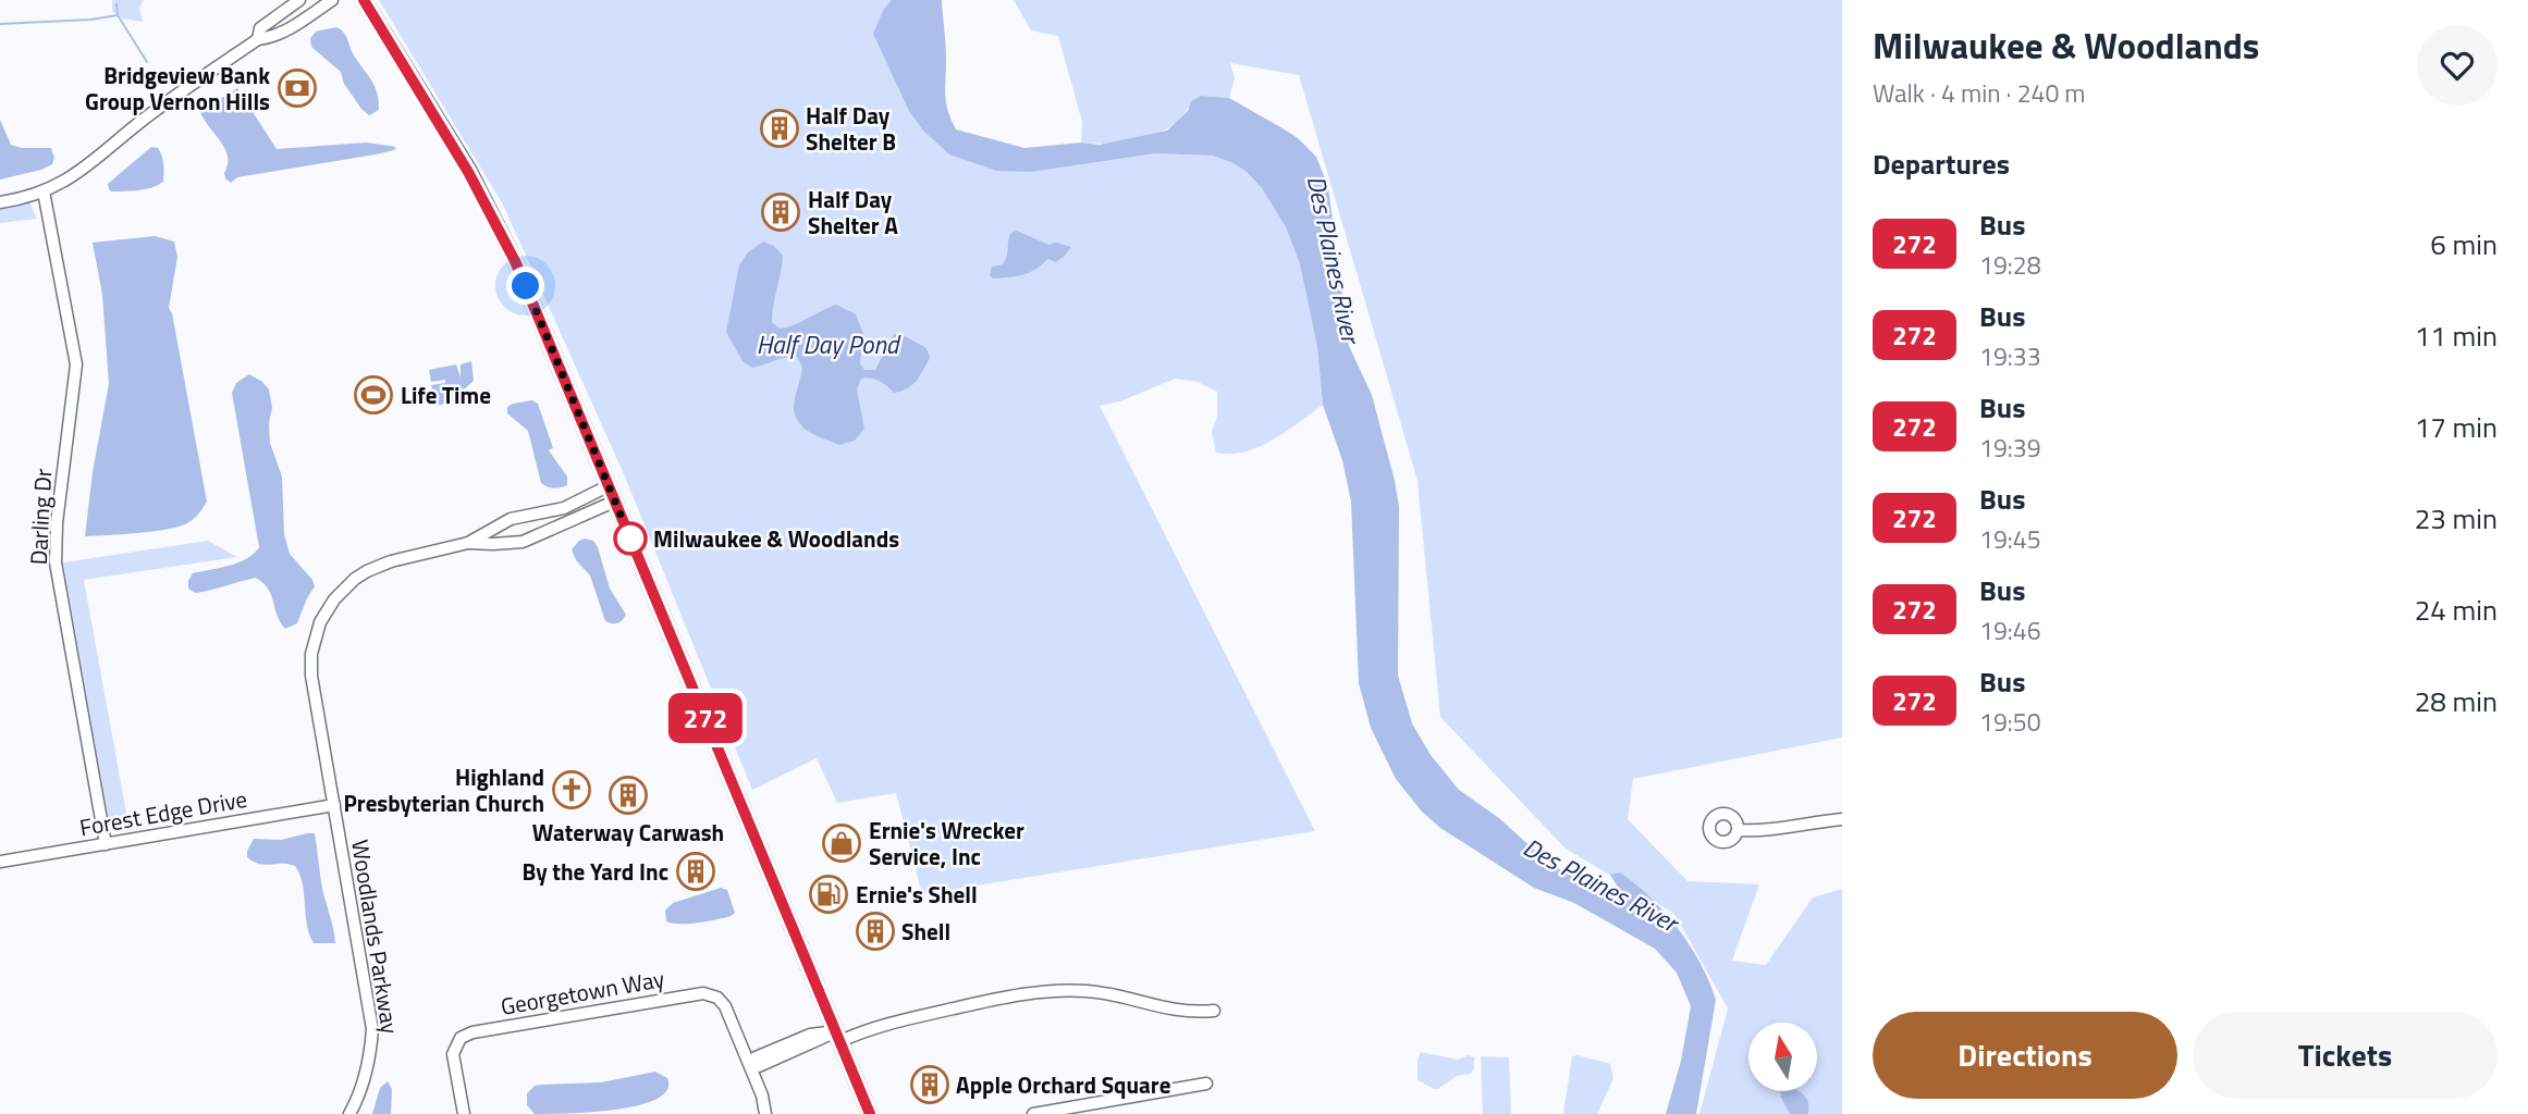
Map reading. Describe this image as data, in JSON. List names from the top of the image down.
{
  "streets": {
    "street": [
      "Darling Dr",
      "Forest Edge Drive",
      "Woodlands Parkway",
      "Georgetown Way"
    ]
  },
  "crossings": [
    ["Darling Dr", "Forest Edge Drive"],
    ["Forest Edge Drive", "Woodlands Parkway"]
  ],
  "water": ["Des Plaines River", "Half Day Pond"],
  "places": {
    "bank": ["Bridgeview Bank Group Vernon Hills"],
    "building": [
      "Half Day Shelter B",
      "Half Day Shelter A",
      "Waterway Carwash",
      "By the Yard Inc",
      "Shell",
      "Apple Orchard Square"
    ],
    "sports": ["Life Time"],
    "other": ["Milwaukee & Woodlands"],
    "church": ["Highland Presbyterian Church"],
    "shop": ["Ernie's Wrecker Service, Inc"],
    "fuel station": ["Ernie's Shell"]
  },
  "lines": ["bus line 272"],
  "north": "top",
  "page": {
    "on_map": "272",
    "heading": [
      ["Milwaukee & Woodlands", "Walk · 4 min · 240 m"],
      "Departures"
    ],
    "list": [
      {
        "mark": "272",
        "name": "Bus",
        "note": "19:28",
        "value": "6 min"
      },
      {
        "mark": "272",
        "name": "Bus",
        "note": "19:33",
        "value": "11 min"
      },
      {
        "mark": "272",
        "name": "Bus",
        "note": "19:39",
        "value": "17 min"
      },
      {
        "mark": "272",
        "name": "Bus",
        "note": "19:45",
        "value": "23 min"
      },
      {
        "mark": "272",
        "name": "Bus",
        "note": "19:46",
        "value": "24 min"
      },
      {
        "mark": "272",
        "name": "Bus",
        "note": "19:50",
        "value": "28 min"
      }
    ],
    "buttons": ["Directions", "Tickets"]
  }
}
